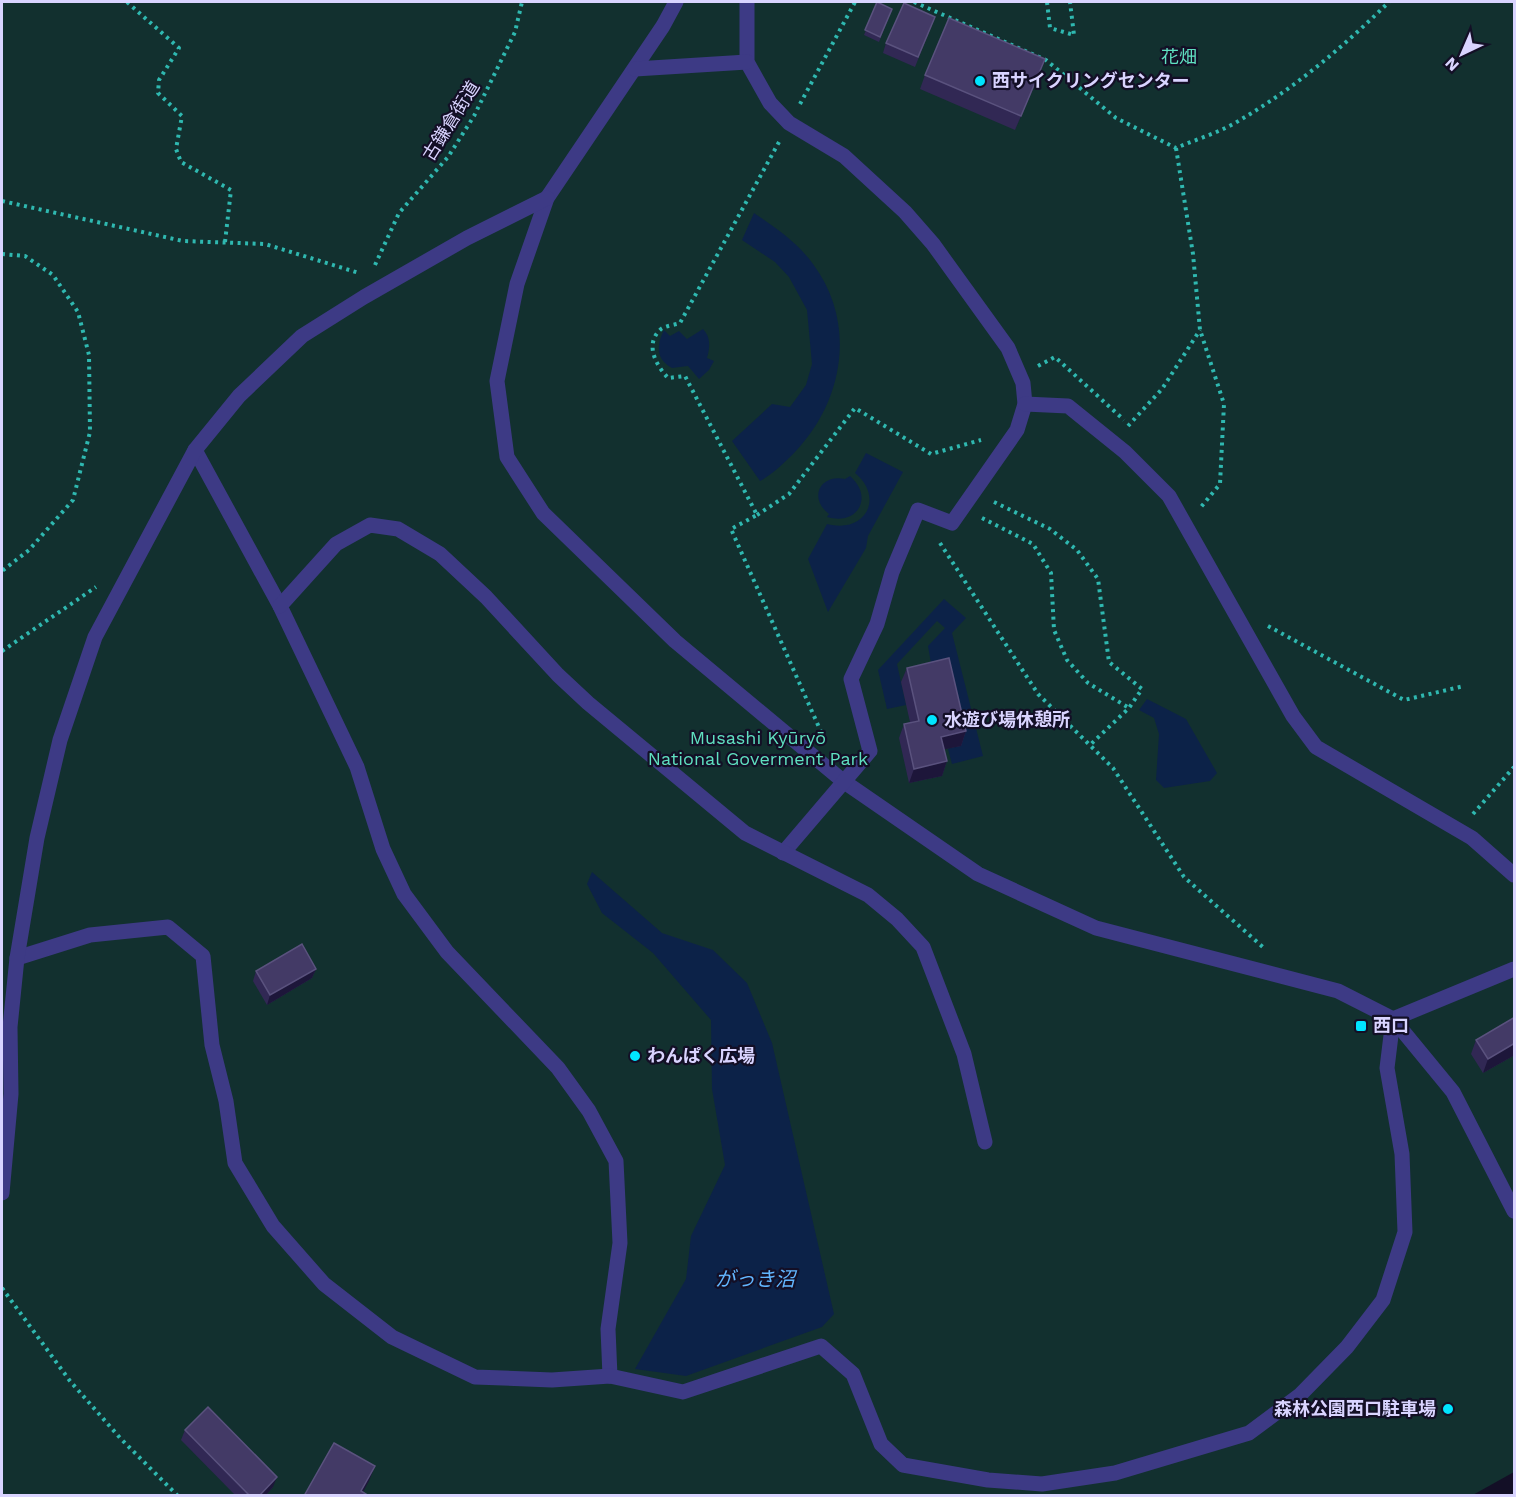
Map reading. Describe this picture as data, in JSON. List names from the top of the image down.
{
  "streets": {
    "path": ["古鎌倉街道"]
  },
  "water": ["がっき沼"],
  "parks": ["花畑", "Musashi Kyūryō National Goverment Park"],
  "places": {
    "other": [
      "西サイクリングセンター",
      "水遊び場休憩所",
      "わんぱく広場",
      "森林公園西口駐車場"
    ],
    "transit": ["西口"]
  },
  "north": "bottom left"
}
